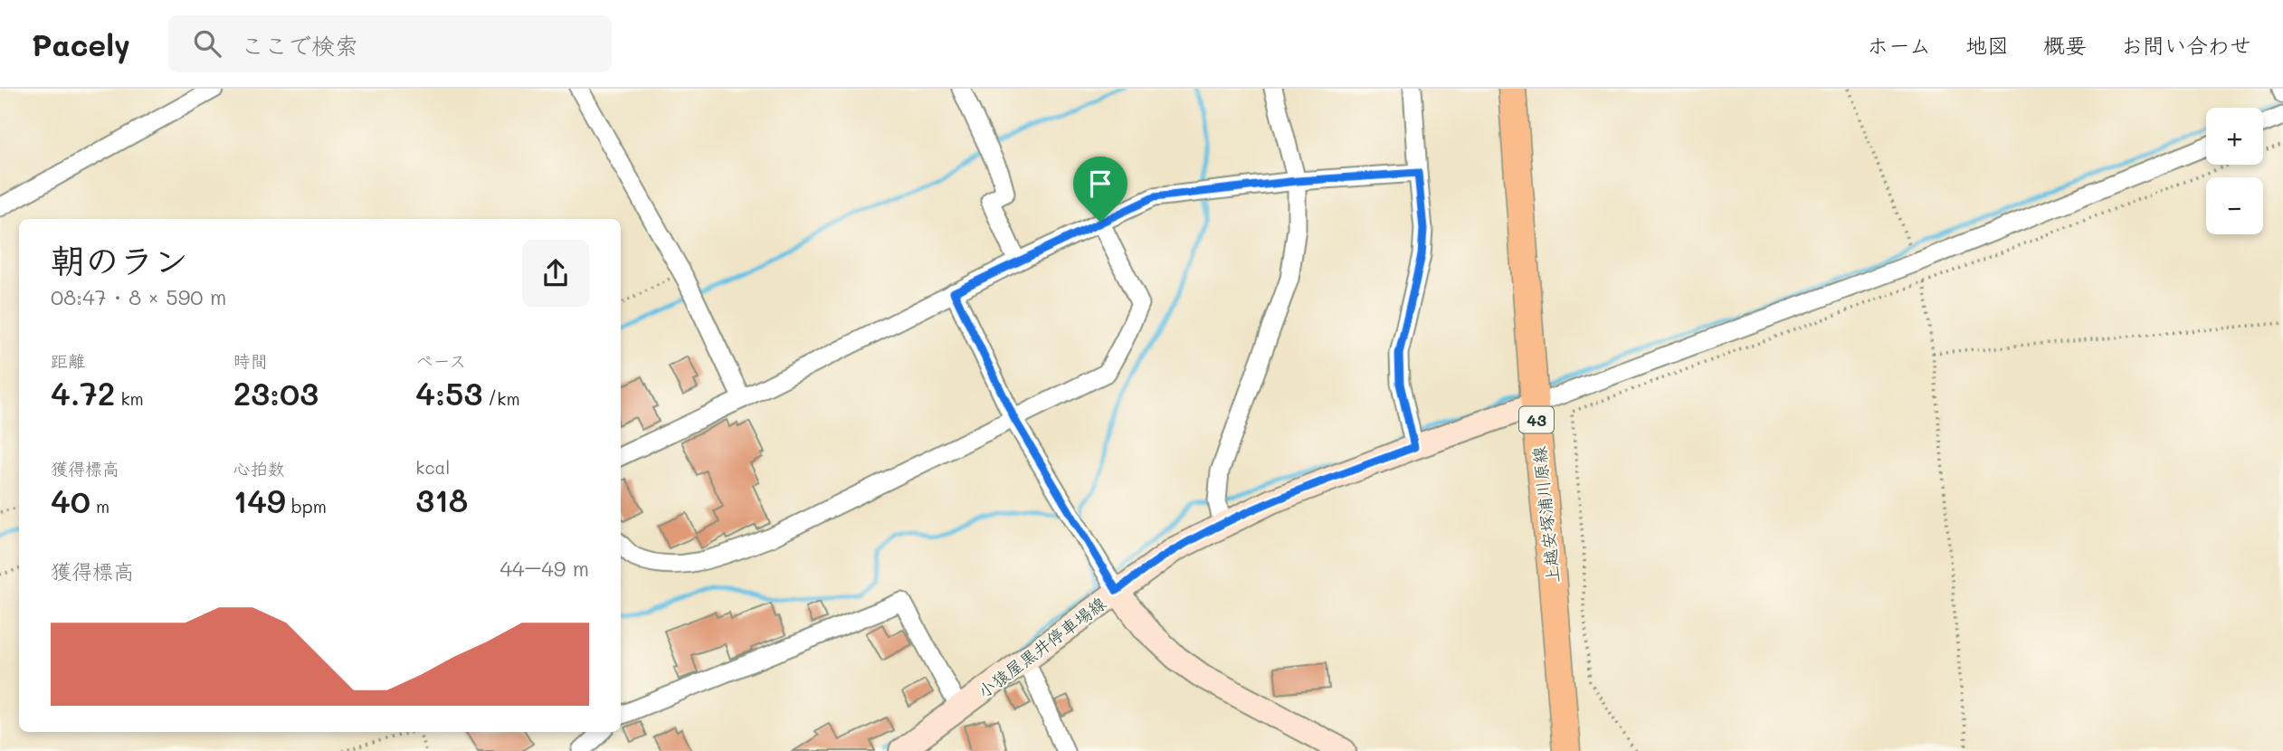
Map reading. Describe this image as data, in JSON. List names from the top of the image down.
{
  "streets": {
    "main road": ["43", "上越安塚浦川原線", "小猿屋黒井停車場線"]
  },
  "crossings": [
    ["上越安塚浦川原線", "小猿屋黒井停車場線"]
  ],
  "page": {
    "header": "Pacely",
    "search": "ここで検索",
    "nav": [
      "ホーム",
      "地図",
      "概要",
      "お問い合わせ"
    ],
    "map_buttons": ["+", "−"],
    "heading": ["朝のラン", "08:47 · 8 × 590 m"],
    "stats": [
      ["距離", "4.72 km"],
      ["時間", "23:03"],
      ["ペース", "4:53 /km"],
      ["獲得標高", "40 m"],
      ["心拍数", "149 bpm"],
      ["kcal", "318"]
    ],
    "chart": ["獲得標高", "44–49 m"]
  }
}
